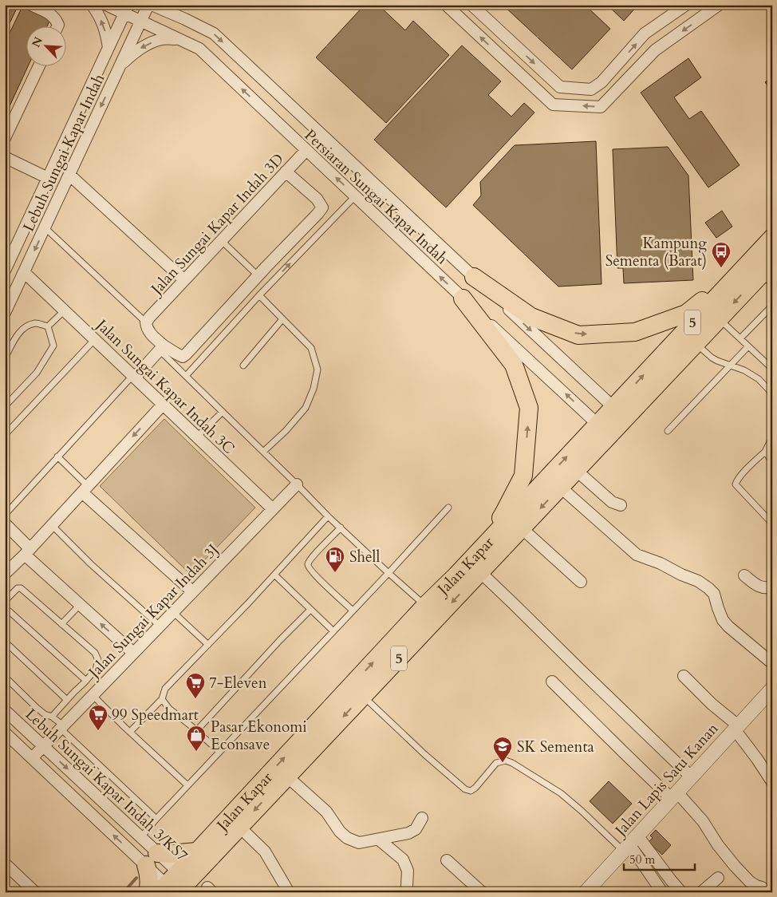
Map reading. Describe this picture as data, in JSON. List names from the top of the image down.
{
  "streets": {
    "highway": ["5", "Jalan Kapar"],
    "street": [
      "Lebuh Sungai Kapar Indah",
      "Persiaran Sungai Kapar Indah",
      "Jalan Sungai Kapar Indah 3D",
      "Jalan Sungai Kapar Indah 3C",
      "Jalan Sungai Kapar Indah 3J",
      "Jalan Lapis Satu Kanan",
      "Lebuh Sungai Kapar Indah 3/KS7"
    ]
  },
  "crossings": [
    ["Lebuh Sungai Kapar Indah", "Persiaran Sungai Kapar Indah"],
    ["Lebuh Sungai Kapar Indah", "Jalan Sungai Kapar Indah 3C"],
    ["Persiaran Sungai Kapar Indah", "Jalan Sungai Kapar Indah 3D"],
    ["Persiaran Sungai Kapar Indah", "Jalan Kapar"],
    ["Jalan Sungai Kapar Indah 3C", "Jalan Sungai Kapar Indah 3J"],
    ["Jalan Kapar", "Lebuh Sungai Kapar Indah 3/KS7"],
    ["Jalan Sungai Kapar Indah 3J", "Lebuh Sungai Kapar Indah 3/KS7"]
  ],
  "places": {
    "bus stop": ["Kampung Sementa (Barat)"],
    "fuel station": ["Shell"],
    "supermarket": ["7-Eleven", "99 Speedmart"],
    "shop": ["Pasar Ekonomi Econsave"],
    "school or university": ["SK Sementa"]
  },
  "scale_bar": "50 m",
  "north": "top left"
}
